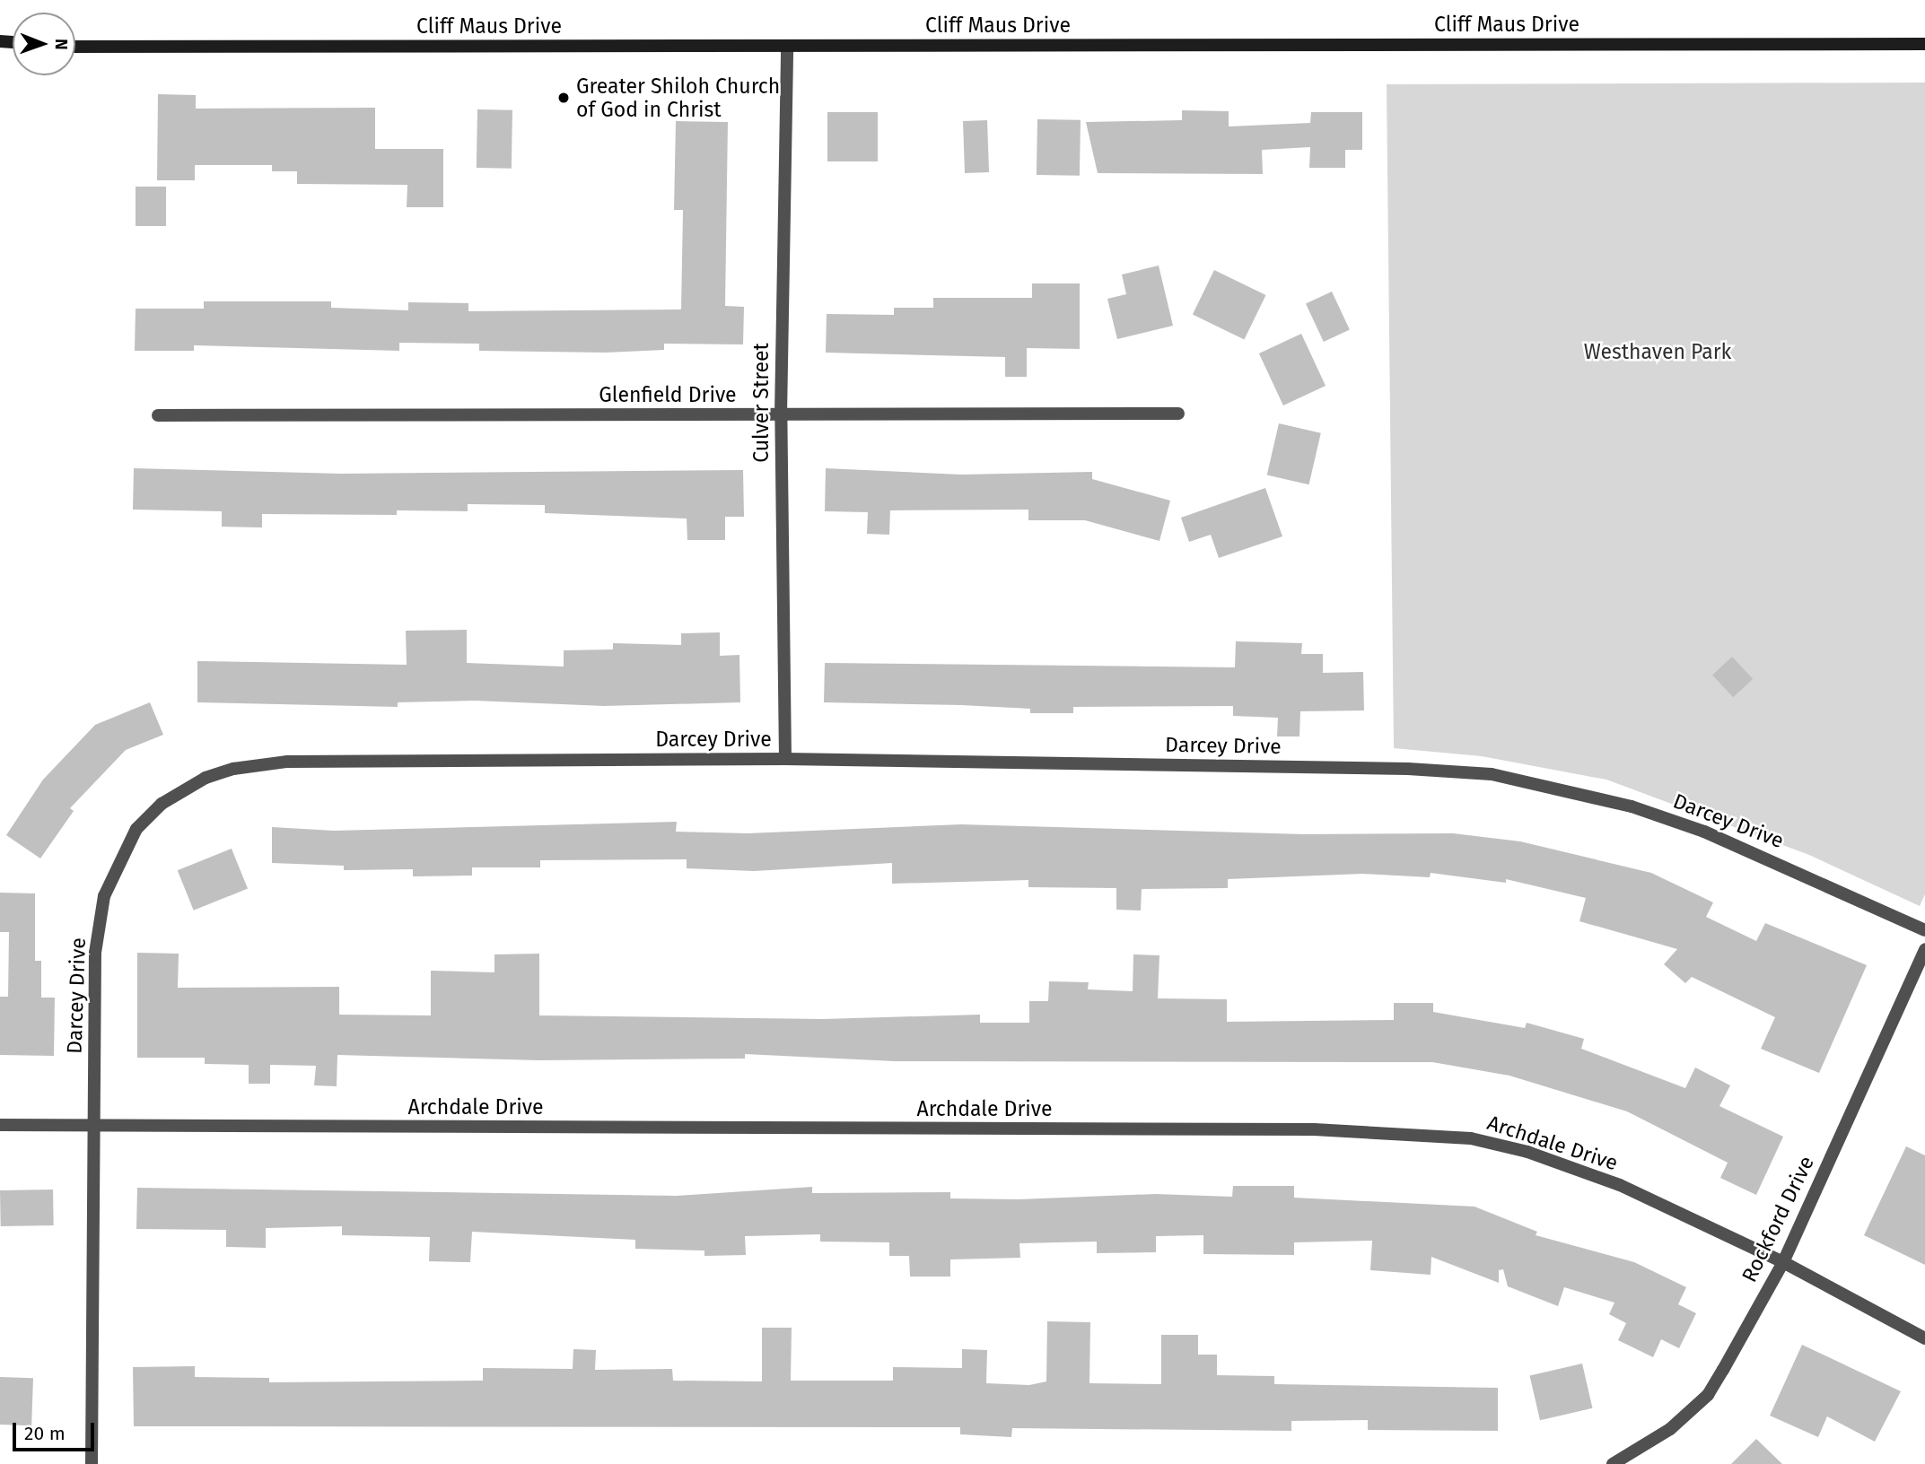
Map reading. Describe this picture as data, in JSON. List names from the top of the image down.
{
  "streets": {
    "street": [
      "Cliff Maus Drive",
      "Glenfield Drive",
      "Culver Street",
      "Darcey Drive",
      "Archdale Drive",
      "Rockford Drive"
    ]
  },
  "crossings": [
    ["Cliff Maus Drive", "Culver Street"],
    ["Glenfield Drive", "Culver Street"],
    ["Culver Street", "Darcey Drive"],
    ["Darcey Drive", "Archdale Drive"],
    ["Archdale Drive", "Rockford Drive"]
  ],
  "parks": ["Westhaven Park"],
  "places": ["Greater Shiloh Church of God in Christ"],
  "scale_bar": "20 m",
  "north": "right"
}
